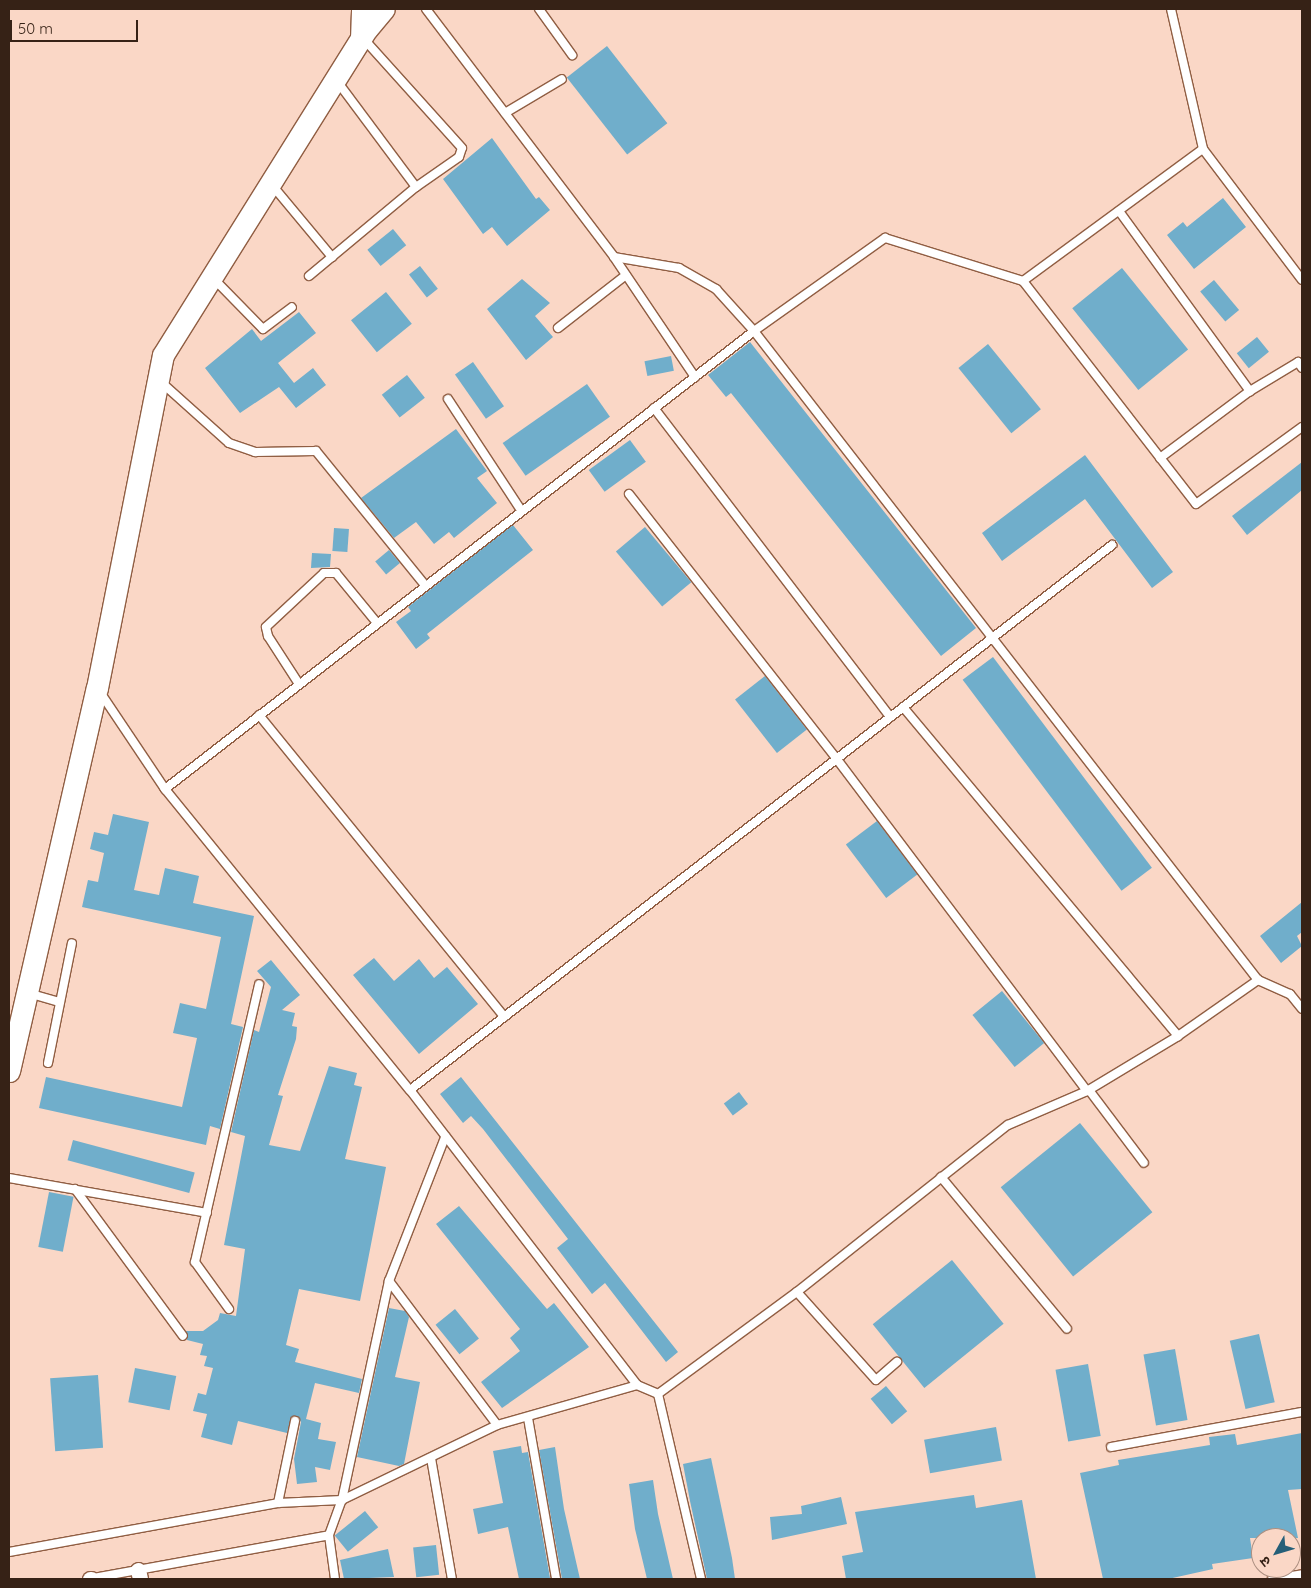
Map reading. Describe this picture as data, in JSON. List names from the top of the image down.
{
  "scale_bar": "50 m",
  "north": "bottom left"
}
